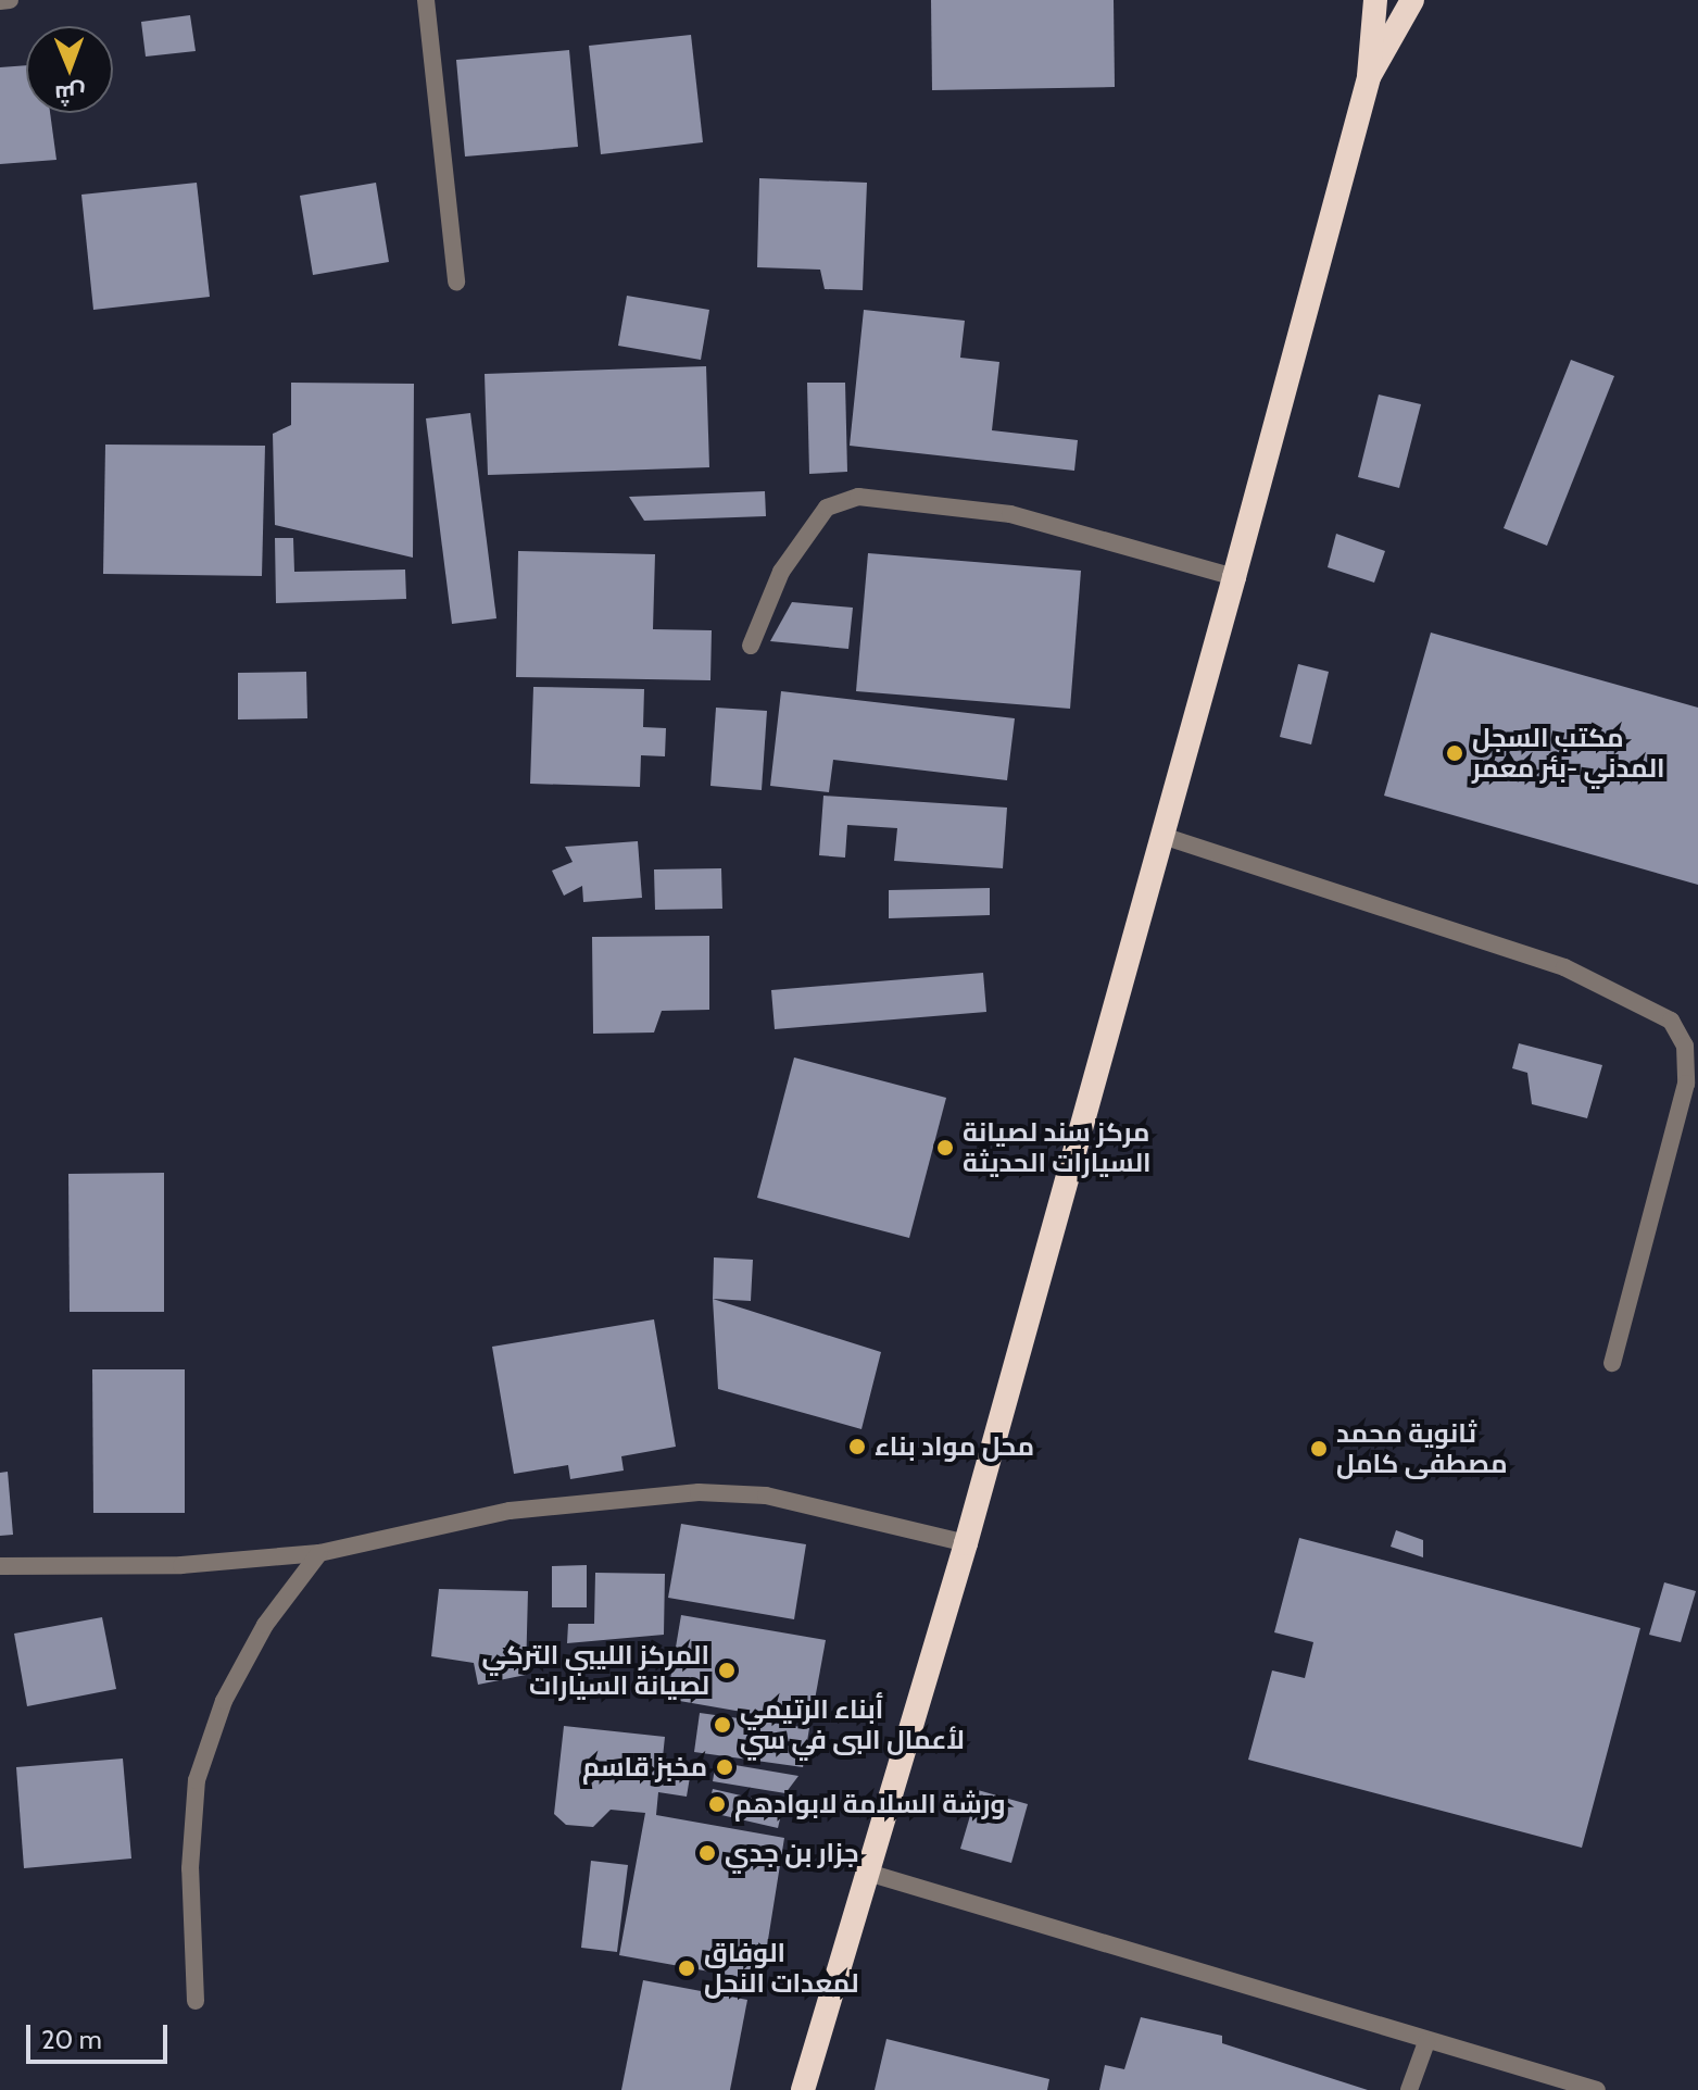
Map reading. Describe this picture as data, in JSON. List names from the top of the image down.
{
  "places": [
    "مكتب السجل المدني -بئر معمر",
    "مركز سند لصيانة السيارات الحديثة",
    "محل مواد بناء",
    "ثانوية محمد مصطفى كامل",
    "المركز الليبي التركي لصيانة السيارات",
    "أبناء الرتيمي لأعمال البى في سي",
    "مخبز قاسم",
    "ورشة السلامة لابوادهم",
    "جزار بن جدي",
    "الوفاق لمعدات النحل"
  ],
  "scale_bar": "20 m",
  "north": "bottom"
}
